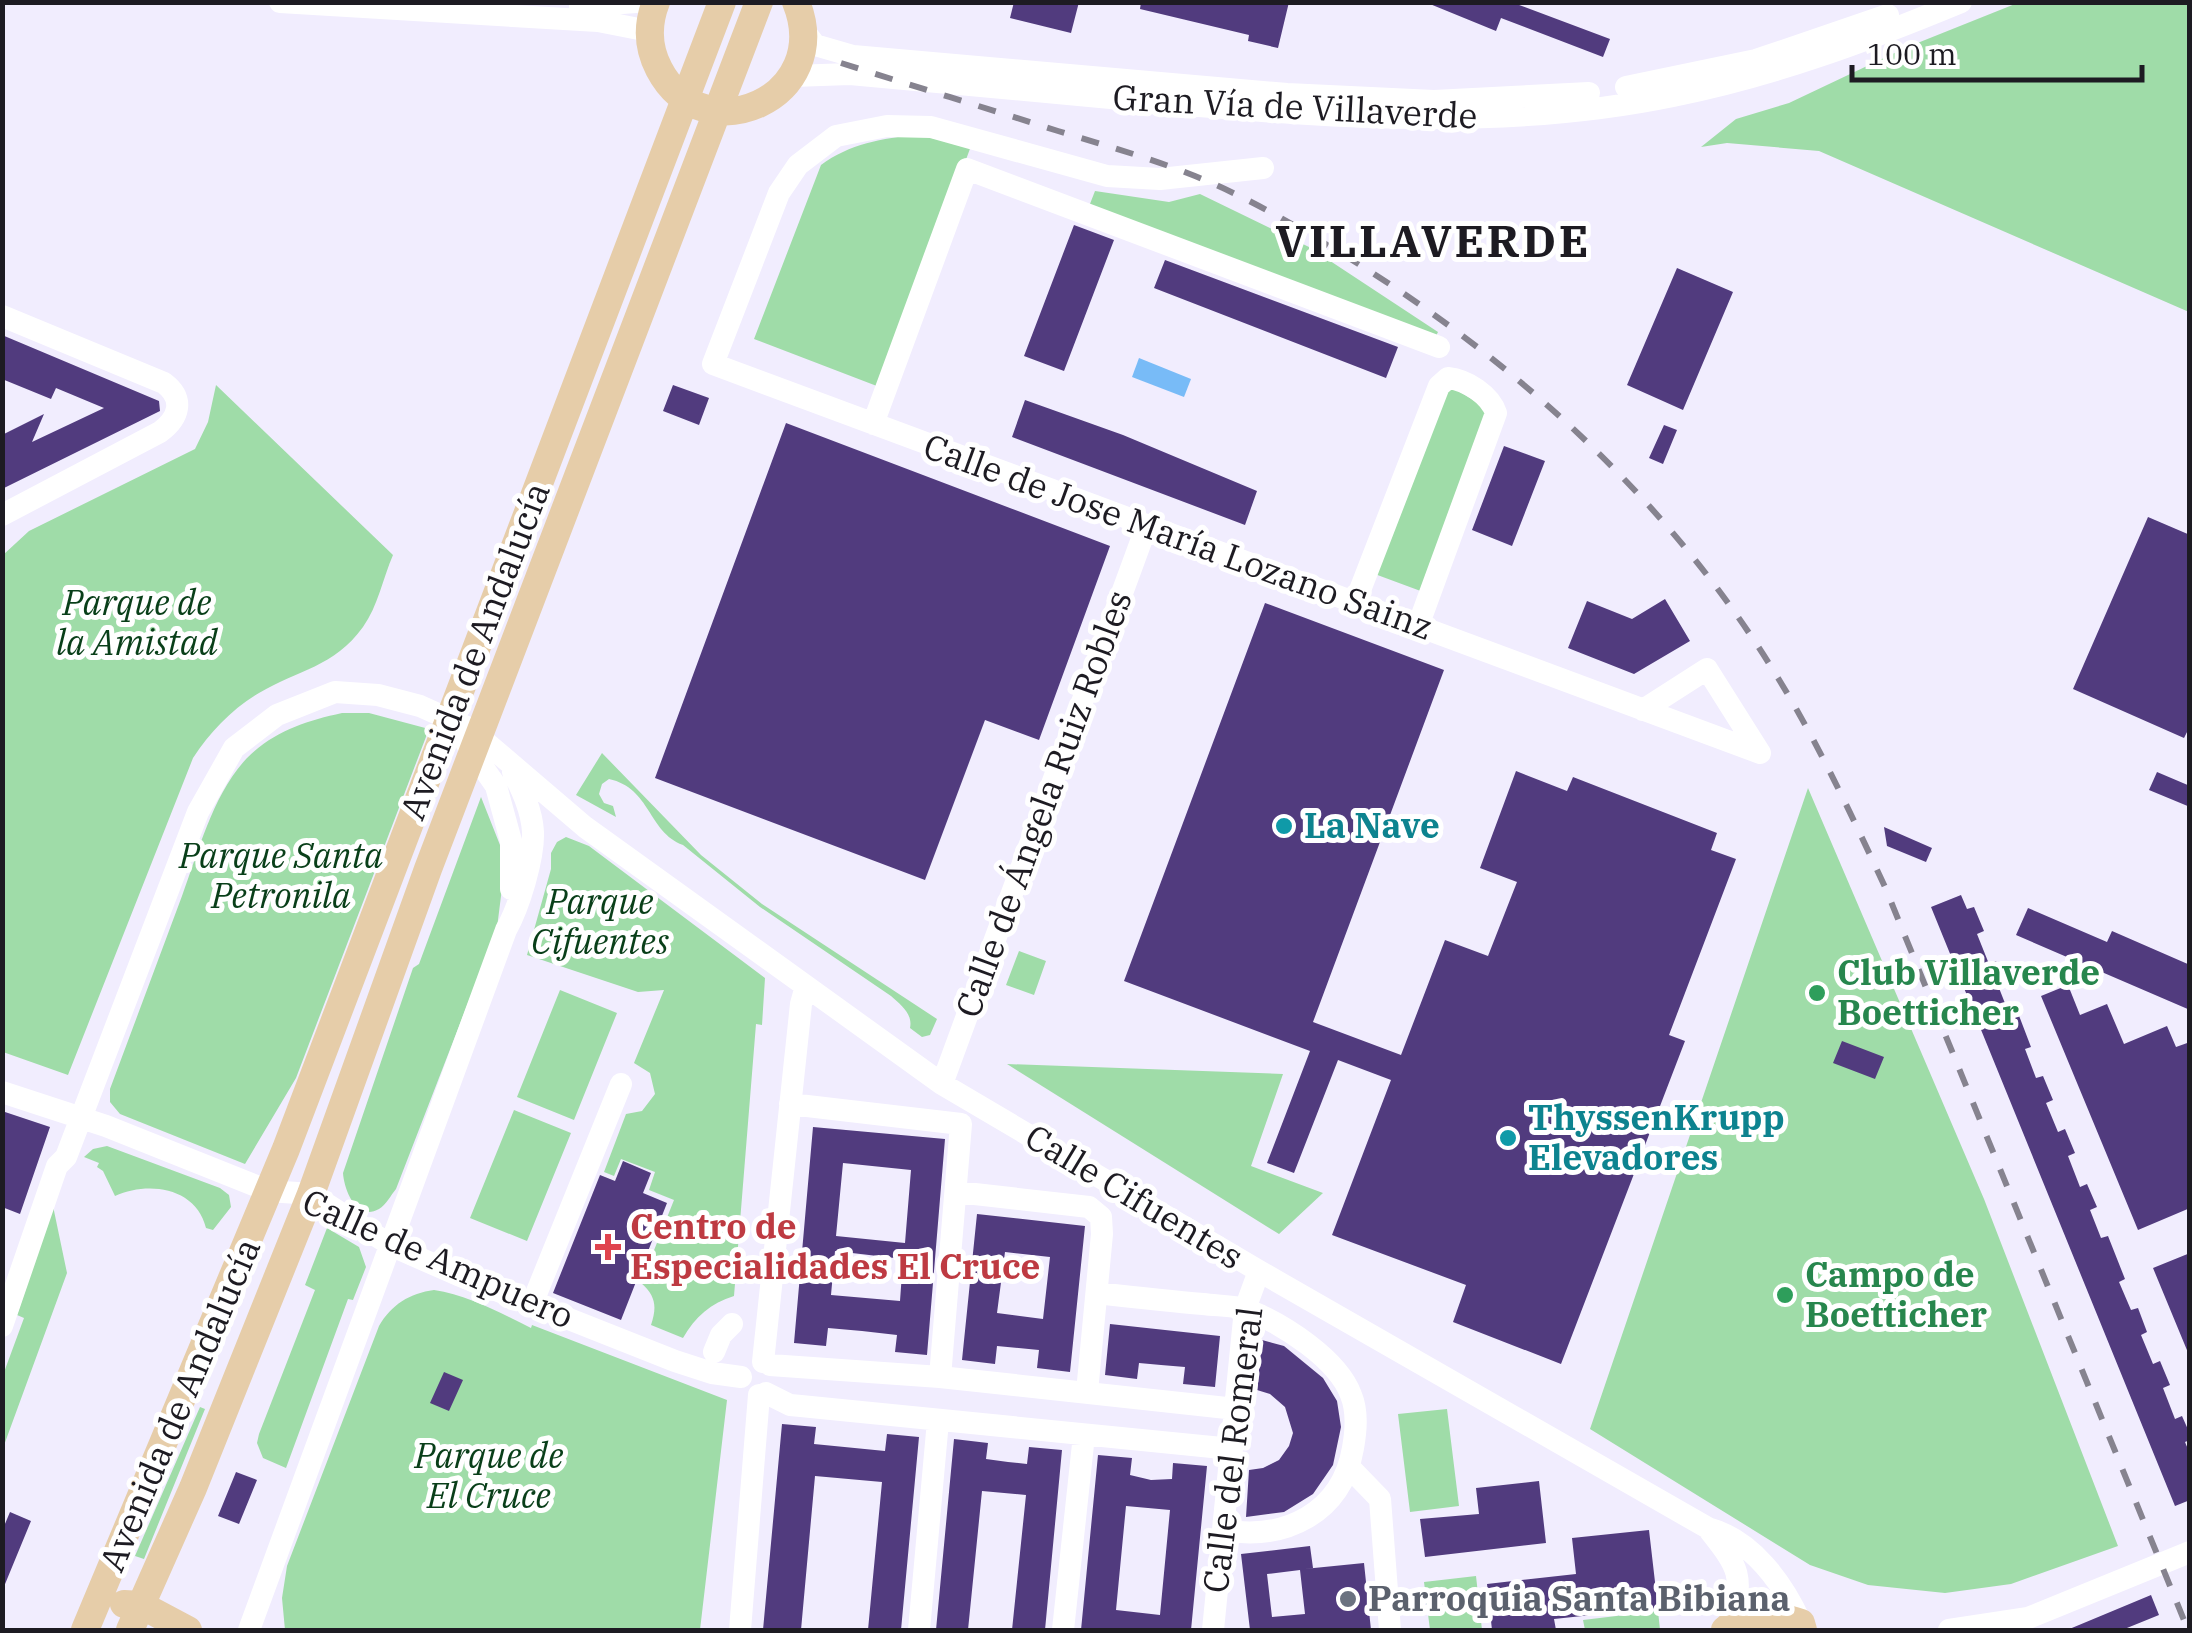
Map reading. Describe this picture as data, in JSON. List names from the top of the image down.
{
  "streets": {
    "main road": ["Avenida de Andalucía"],
    "street": [
      "Gran Vía de Villaverde",
      "Calle de Jose María Lozano Sainz",
      "Calle de Ángela Ruiz Robles",
      "Calle Cifuentes",
      "Calle de Ampuero",
      "Calle del Romeral"
    ]
  },
  "crossings": [
    ["Calle de Jose María Lozano Sainz", "Calle de Ángela Ruiz Robles"],
    ["Avenida de Andalucía", "Calle de Ampuero"],
    ["Calle de Ángela Ruiz Robles", "Calle Cifuentes"],
    ["Calle Cifuentes", "Calle del Romeral"]
  ],
  "districts": ["VILLAVERDE"],
  "parks": [
    "Parque de la Amistad",
    "Parque Santa Petronila",
    "Parque Cifuentes",
    "Parque de El Cruce"
  ],
  "places": {
    "other": [
      "La Nave",
      "Club Villaverde Boetticher",
      "ThyssenKrupp Elevadores",
      "Campo de Boetticher",
      "Parroquia Santa Bibiana"
    ],
    "health": ["Centro de Especialidades El Cruce"]
  },
  "scale_bar": "100 m"
}
